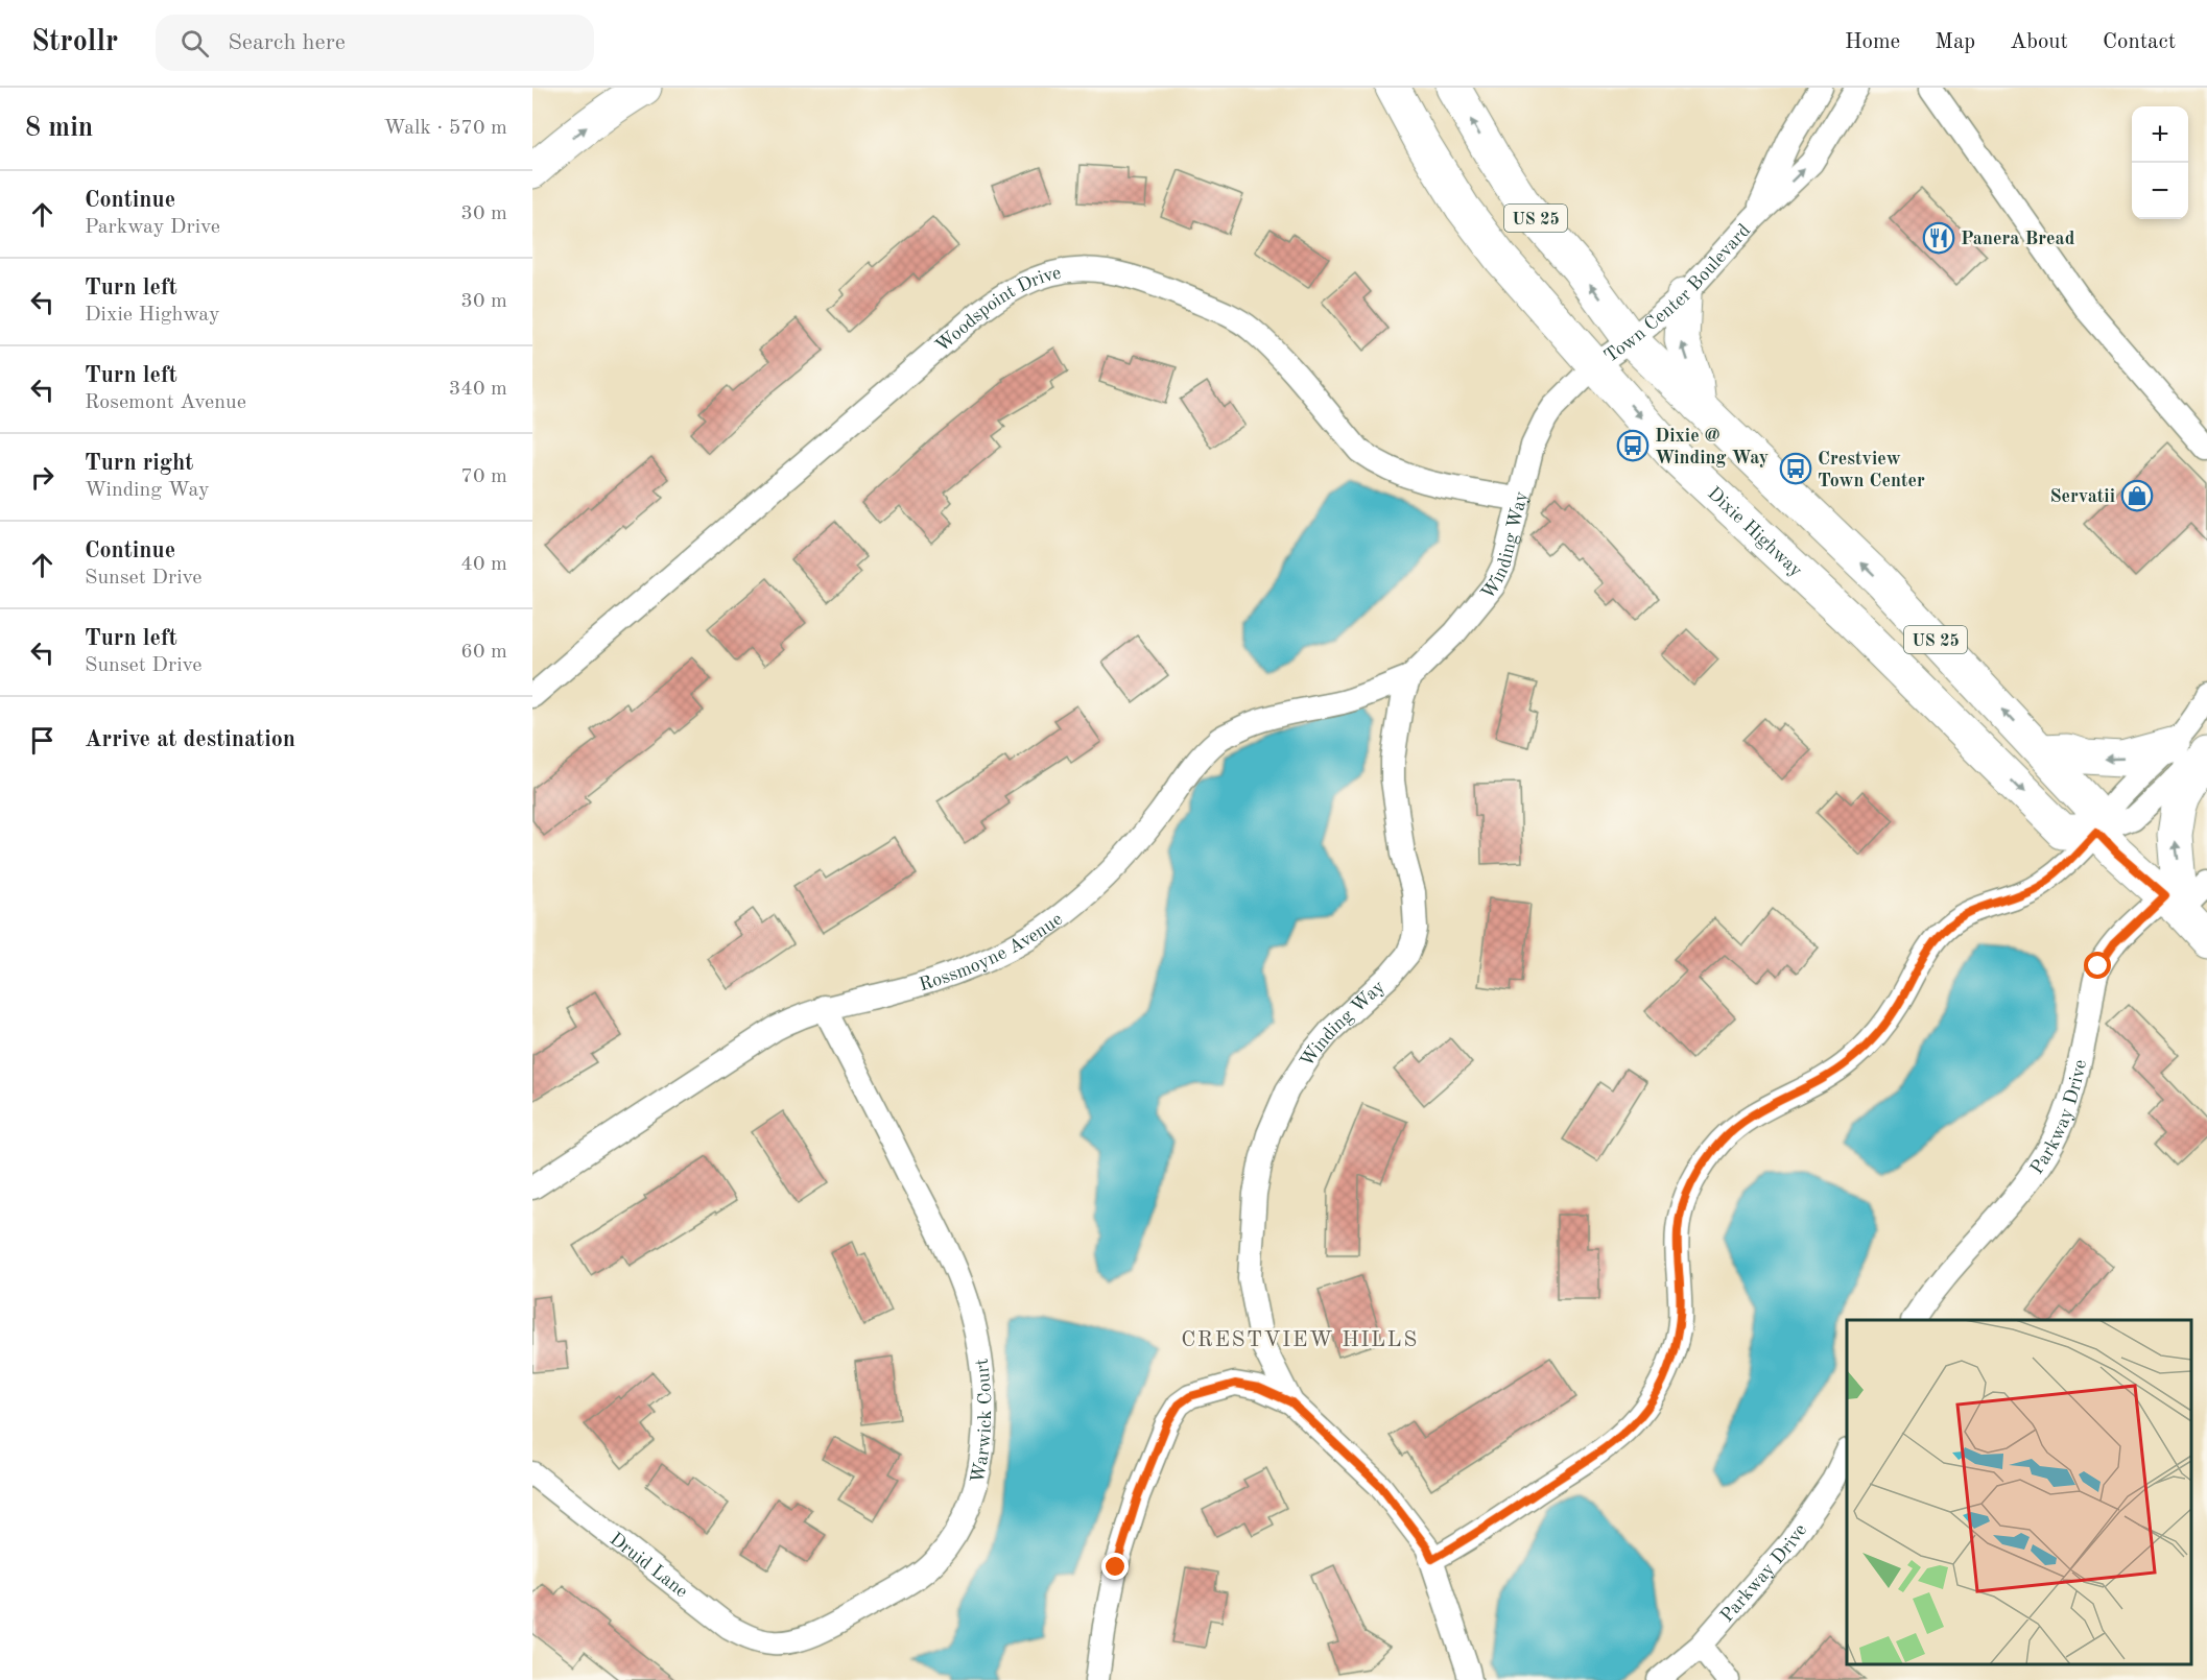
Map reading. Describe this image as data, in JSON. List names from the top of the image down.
{
  "streets": {
    "main road": ["US 25", "Dixie Highway"],
    "street": [
      "Town Center Boulevard",
      "Woodspoint Drive",
      "Winding Way",
      "Rossmoyne Avenue",
      "Parkway Drive",
      "Warwick Court",
      "Druid Lane"
    ]
  },
  "crossings": [
    ["US 25", "Town Center Boulevard"],
    ["US 25", "Dixie Highway"],
    ["US 25", "Parkway Drive"],
    ["Town Center Boulevard", "Dixie Highway"],
    ["Town Center Boulevard", "Winding Way"],
    ["Woodspoint Drive", "Winding Way"],
    ["Dixie Highway", "Winding Way"],
    ["Winding Way", "Rossmoyne Avenue"],
    ["Rossmoyne Avenue", "Warwick Court"],
    ["Warwick Court", "Druid Lane"]
  ],
  "districts": ["CRESTVIEW HILLS"],
  "places": {
    "restaurant": ["Panera Bread"],
    "bus stop": ["Dixie @ Winding Way", "Crestview Town Center"],
    "shop": ["Servatii"]
  },
  "page": {
    "header": "Strollr",
    "search": "Search here",
    "nav": [
      "Home",
      "Map",
      "About",
      "Contact"
    ],
    "heading": ["8 min", "Walk · 570 m"],
    "map_buttons": ["+", "−"],
    "list": [
      ["Continue", "Parkway Drive", "30 m"],
      ["Turn left", "Dixie Highway", "30 m"],
      ["Turn left", "Rosemont Avenue", "340 m"],
      ["Turn right", "Winding Way", "70 m"],
      ["Continue", "Sunset Drive", "40 m"],
      ["Turn left", "Sunset Drive", "60 m"],
      "Arrive at destination"
    ]
  }
}
